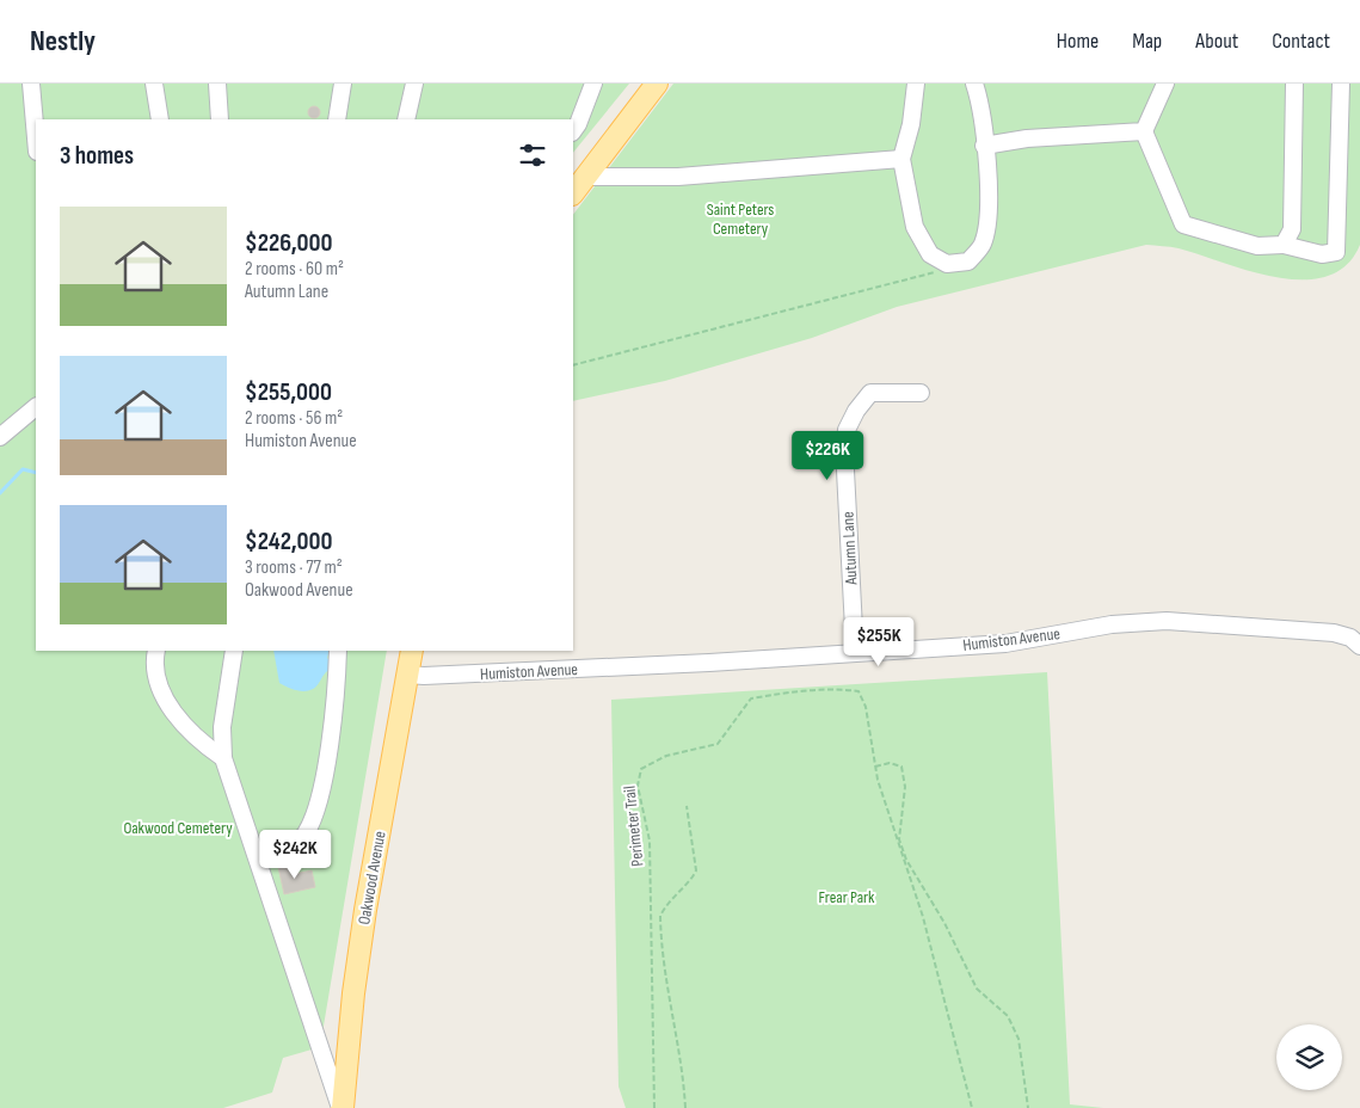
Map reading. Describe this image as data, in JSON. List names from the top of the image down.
{
  "streets": {
    "main road": ["Oakwood Avenue"],
    "street": ["Autumn Lane", "Humiston Avenue"],
    "path": ["Perimeter Trail"]
  },
  "crossings": [
    ["Autumn Lane", "Humiston Avenue"],
    ["Humiston Avenue", "Oakwood Avenue"]
  ],
  "parks": ["Saint Peters Cemetery", "Oakwood Cemetery", "Frear Park"],
  "page": {
    "header": "Nestly",
    "nav": [
      "Home",
      "Map",
      "About",
      "Contact"
    ],
    "heading": "3 homes",
    "list": [
      {
        "name": "$226,000",
        "note": "2 rooms · 60 m² · Autumn Lane"
      },
      {
        "name": "$255,000",
        "note": "2 rooms · 56 m² · Humiston Avenue"
      },
      {
        "name": "$242,000",
        "note": "3 rooms · 77 m² · Oakwood Avenue"
      }
    ],
    "price": ["$226K", "$255K", "$242K"]
  }
}
